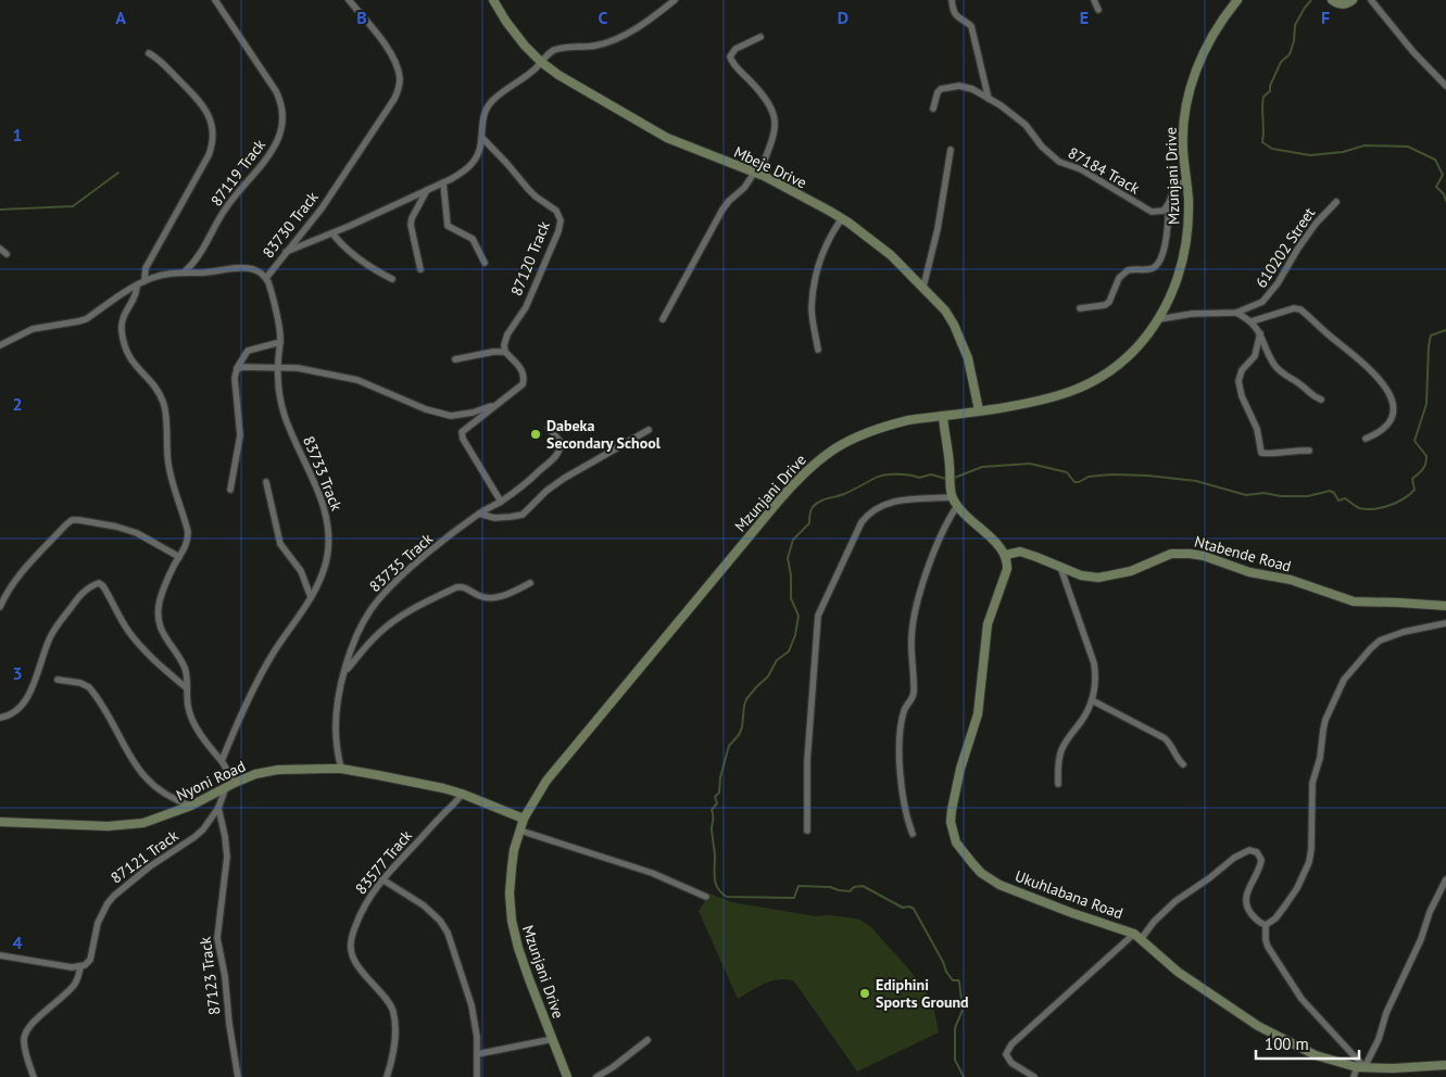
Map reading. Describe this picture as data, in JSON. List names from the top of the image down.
{
  "streets": {
    "street": [
      "Mbeje Drive",
      "87184 Track",
      "87119 Track",
      "Mzunjani Drive",
      "83730 Track",
      "610202 Street",
      "87120 Track",
      "83733 Track",
      "Ntabende Road",
      "83735 Track",
      "Nyoni Road",
      "87121 Track",
      "83577 Track",
      "Ukuhlabana Road",
      "87123 Track"
    ]
  },
  "crossings": [
    ["Mbeje Drive", "Mzunjani Drive"],
    ["87119 Track", "83730 Track"],
    ["Mzunjani Drive", "610202 Street"],
    ["Mzunjani Drive", "Nyoni Road"],
    ["83730 Track", "83733 Track"],
    ["Ntabende Road", "Ukuhlabana Road"],
    ["83735 Track", "Nyoni Road"],
    ["Nyoni Road", "87121 Track"],
    ["Nyoni Road", "83577 Track"],
    ["87121 Track", "87123 Track"]
  ],
  "places": ["Dabeka Secondary School", "Ediphini Sports Ground"],
  "scale_bar": "100 m",
  "grid": {
    "columns": [
      "A",
      "B",
      "C",
      "D",
      "E",
      "F"
    ],
    "rows": [
      "1",
      "2",
      "3",
      "4"
    ]
  }
}
